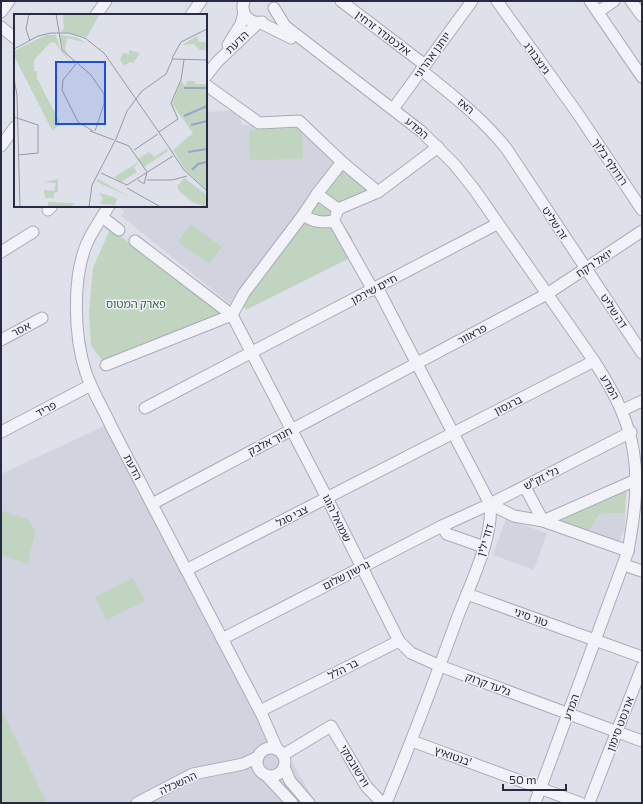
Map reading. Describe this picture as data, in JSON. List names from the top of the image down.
{
  "streets": {
    "street": [
      "אלכסנדר זרחין",
      "הדעת",
      "יוחנן אהרוני",
      "גינצבורג",
      "האז",
      "המדע",
      "רודולף בלוך",
      "זה שליט",
      "יואל רקח",
      "חיים שירמן",
      "דה שליט",
      "אסר",
      "פראוור",
      "ברגסון",
      "פריד",
      "חנוך אלבק",
      "נלי זק\"ש",
      "צבי סגל",
      "שמואל הוגו",
      "דוד ילין",
      "גרשון שלום",
      "טור סיני",
      "בר הלל",
      "גלעד קרוק",
      "ארנסט סימון",
      "בנטואיץ'",
      "וירשובסקי",
      "ההשכלה"
    ]
  },
  "crossings": [
    ["אלכסנדר זרחין", "יוחנן אהרוני"],
    ["אלכסנדר זרחין", "האז"],
    ["הדעת", "המדע"],
    ["הדעת", "פריד"],
    ["הדעת", "חנוך אלבק"],
    ["הדעת", "צבי סגל"],
    ["הדעת", "גרשון שלום"],
    ["הדעת", "בר הלל"],
    ["הדעת", "וירשובסקי"],
    ["הדעת", "ההשכלה"],
    ["יוחנן אהרוני", "האז"],
    ["יוחנן אהרוני", "המדע"],
    ["גינצבורג", "רודולף בלוך"],
    ["האז", "זה שליט"],
    ["המדע", "יואל רקח"],
    ["המדע", "חיים שירמן"],
    ["המדע", "ברגסון"],
    ["המדע", "נלי זק\"ש"],
    ["המדע", "טור סיני"],
    ["המדע", "גלעד קרוק"],
    ["המדע", "בנטואיץ'"],
    ["זה שליט", "יואל רקח"],
    ["זה שליט", "דה שליט"],
    ["יואל רקח", "דה שליט"],
    ["יואל רקח", "פראוור"],
    ["חיים שירמן", "שמואל הוגו"],
    ["חיים שירמן", "דוד ילין"],
    ["פראוור", "חנוך אלבק"],
    ["פראוור", "דוד ילין"],
    ["ברגסון", "צבי סגל"],
    ["ברגסון", "דוד ילין"],
    ["חנוך אלבק", "שמואל הוגו"],
    ["נלי זק\"ש", "דוד ילין"],
    ["נלי זק\"ש", "גרשון שלום"],
    ["צבי סגל", "שמואל הוגו"],
    ["שמואל הוגו", "דוד ילין"],
    ["שמואל הוגו", "גרשון שלום"],
    ["שמואל הוגו", "בר הלל"],
    ["שמואל הוגו", "גלעד קרוק"],
    ["דוד ילין", "טור סיני"],
    ["דוד ילין", "גלעד קרוק"],
    ["דוד ילין", "בנטואיץ'"],
    ["גלעד קרוק", "ארנסט סימון"],
    ["וירשובסקי", "ההשכלה"]
  ],
  "parks": ["פארק המטוס"],
  "scale_bar": "50 m"
}
